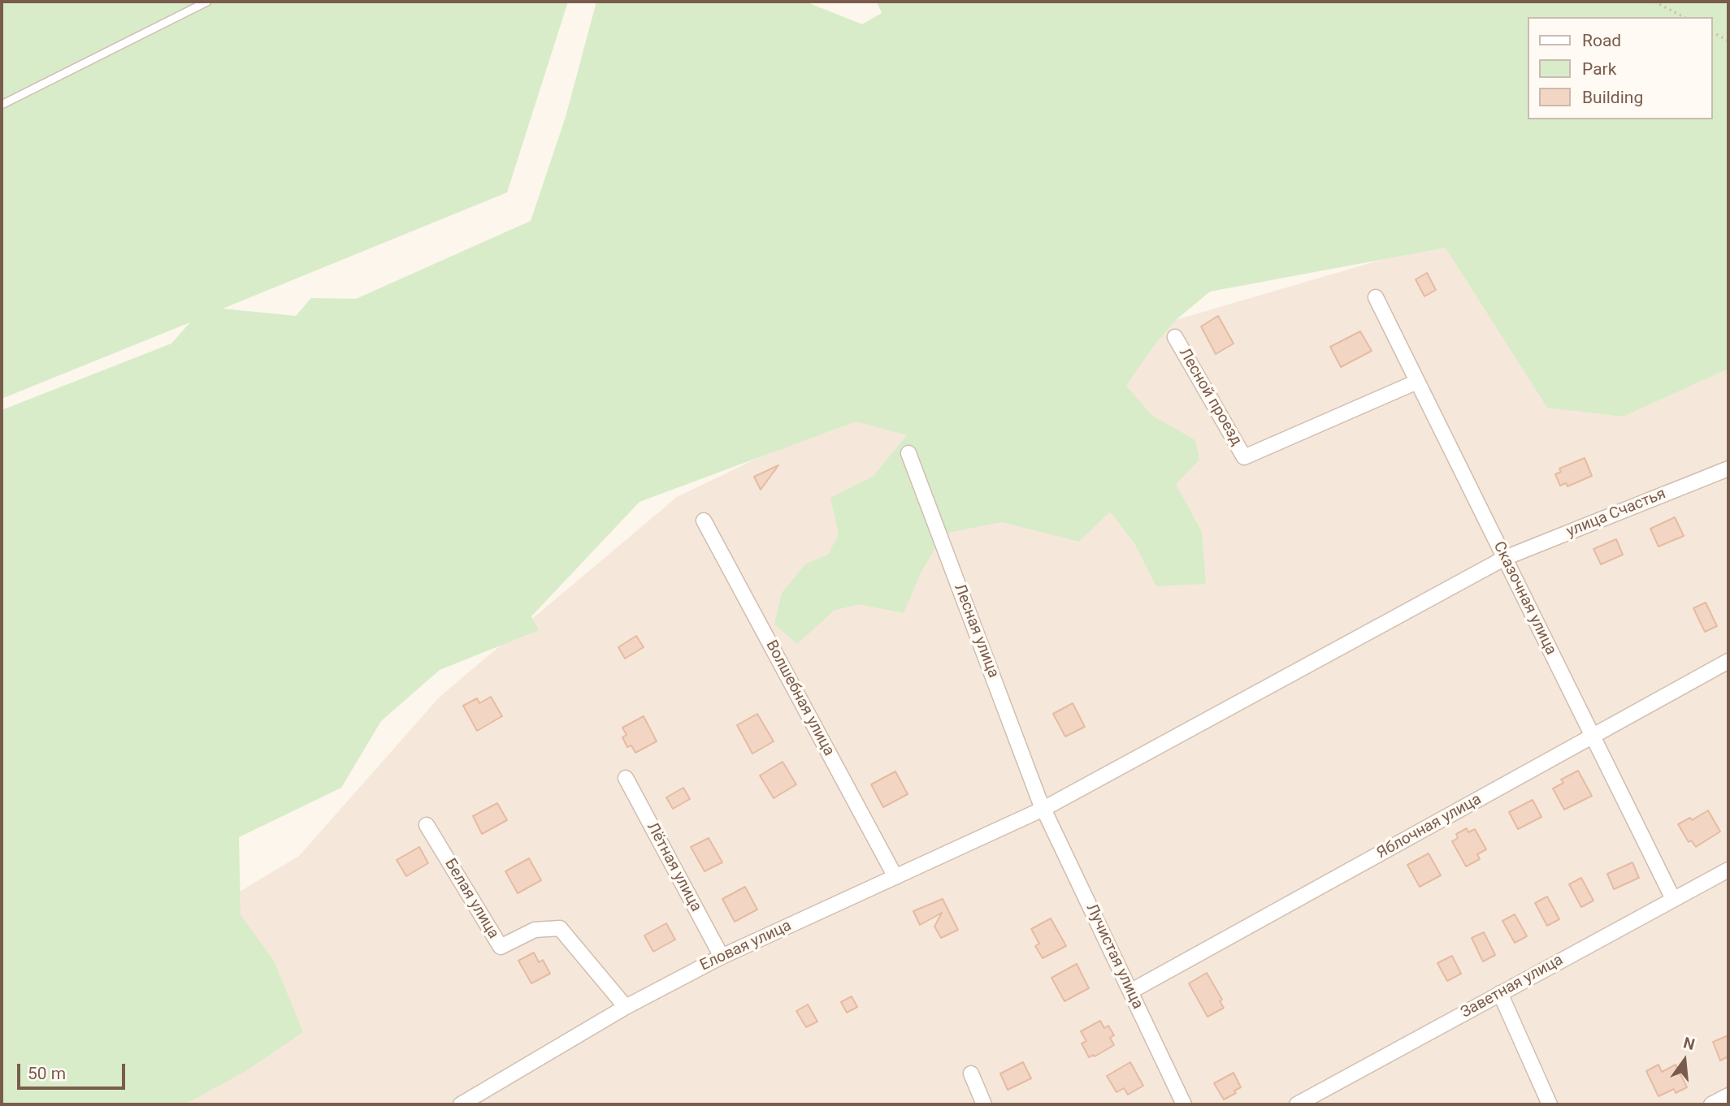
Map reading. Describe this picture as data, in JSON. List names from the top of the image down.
{
  "streets": {
    "street": [
      "Лесной проезд",
      "улица Счастья",
      "Сказочная улица",
      "Лесная улица",
      "Волшебная улица",
      "Яблочная улица",
      "Лётная улица",
      "Белая улица",
      "Еловая улица",
      "Лучистая улица",
      "Заветная улица"
    ]
  },
  "crossings": [
    ["Лесной проезд", "Сказочная улица"],
    ["улица Счастья", "Сказочная улица"],
    ["улица Счастья", "Лесная улица"],
    ["улица Счастья", "Еловая улица"],
    ["улица Счастья", "Лучистая улица"],
    ["Сказочная улица", "Яблочная улица"],
    ["Сказочная улица", "Заветная улица"],
    ["Лесная улица", "Еловая улица"],
    ["Лесная улица", "Лучистая улица"],
    ["Волшебная улица", "Еловая улица"],
    ["Яблочная улица", "Лучистая улица"],
    ["Лётная улица", "Еловая улица"],
    ["Белая улица", "Еловая улица"],
    ["Еловая улица", "Лучистая улица"]
  ],
  "legend": ["Road", "Park", "Building"],
  "scale_bar": "50 m",
  "north": "top"
}
